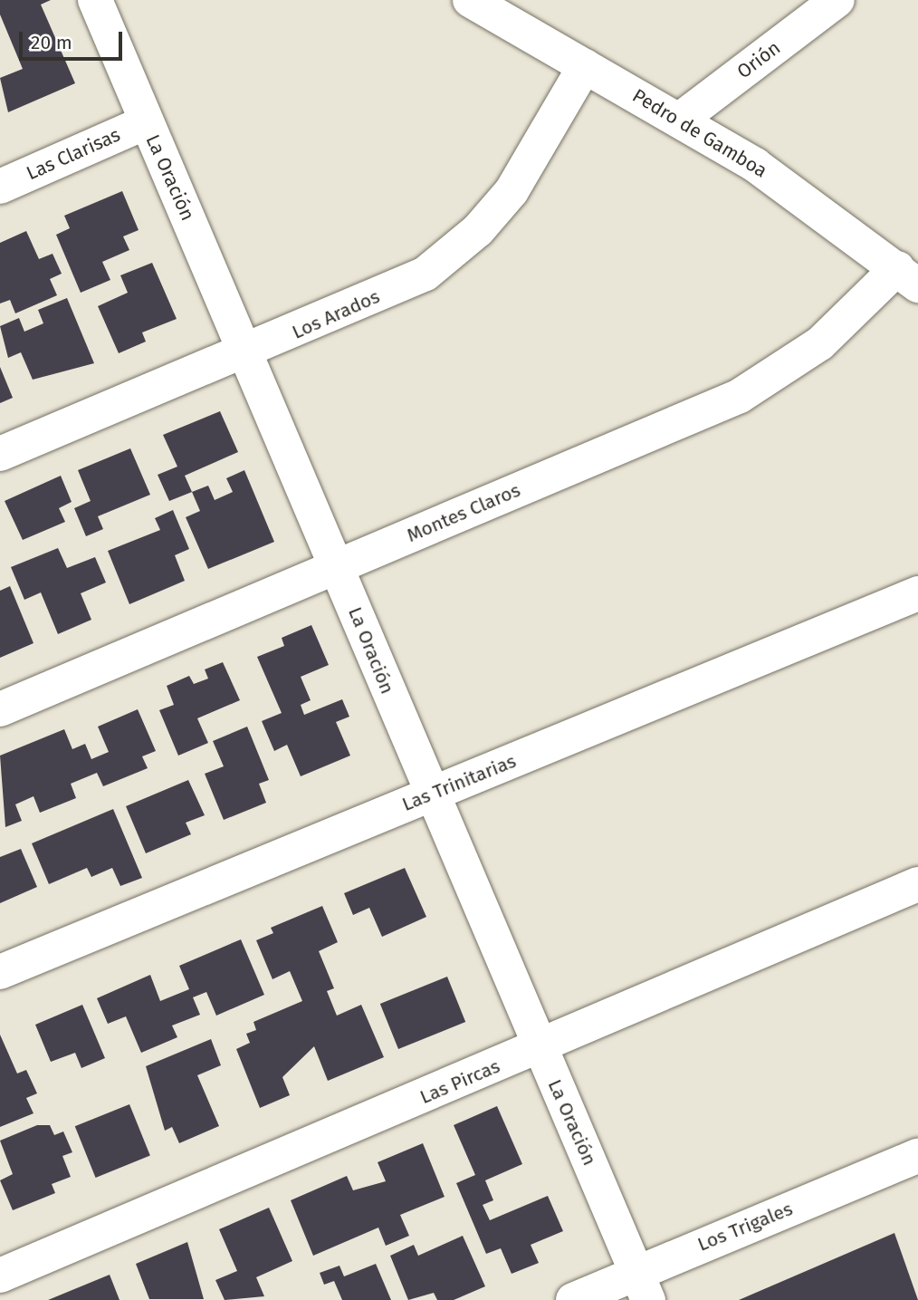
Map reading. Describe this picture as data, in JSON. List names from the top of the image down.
{
  "streets": {
    "street": [
      "Orión",
      "Pedro de Gamboa",
      "Las Clarisas",
      "La Oración",
      "Los Arados",
      "Montes Claros",
      "Las Trinitarias",
      "Las Pircas",
      "Los Trigales"
    ]
  },
  "crossings": [
    ["Orión", "Pedro de Gamboa"],
    ["Pedro de Gamboa", "Los Arados"],
    ["Pedro de Gamboa", "Montes Claros"],
    ["Las Clarisas", "La Oración"],
    ["La Oración", "Los Arados"],
    ["La Oración", "Montes Claros"],
    ["La Oración", "Las Trinitarias"],
    ["La Oración", "Las Pircas"],
    ["La Oración", "Los Trigales"]
  ],
  "scale_bar": "20 m"
}
